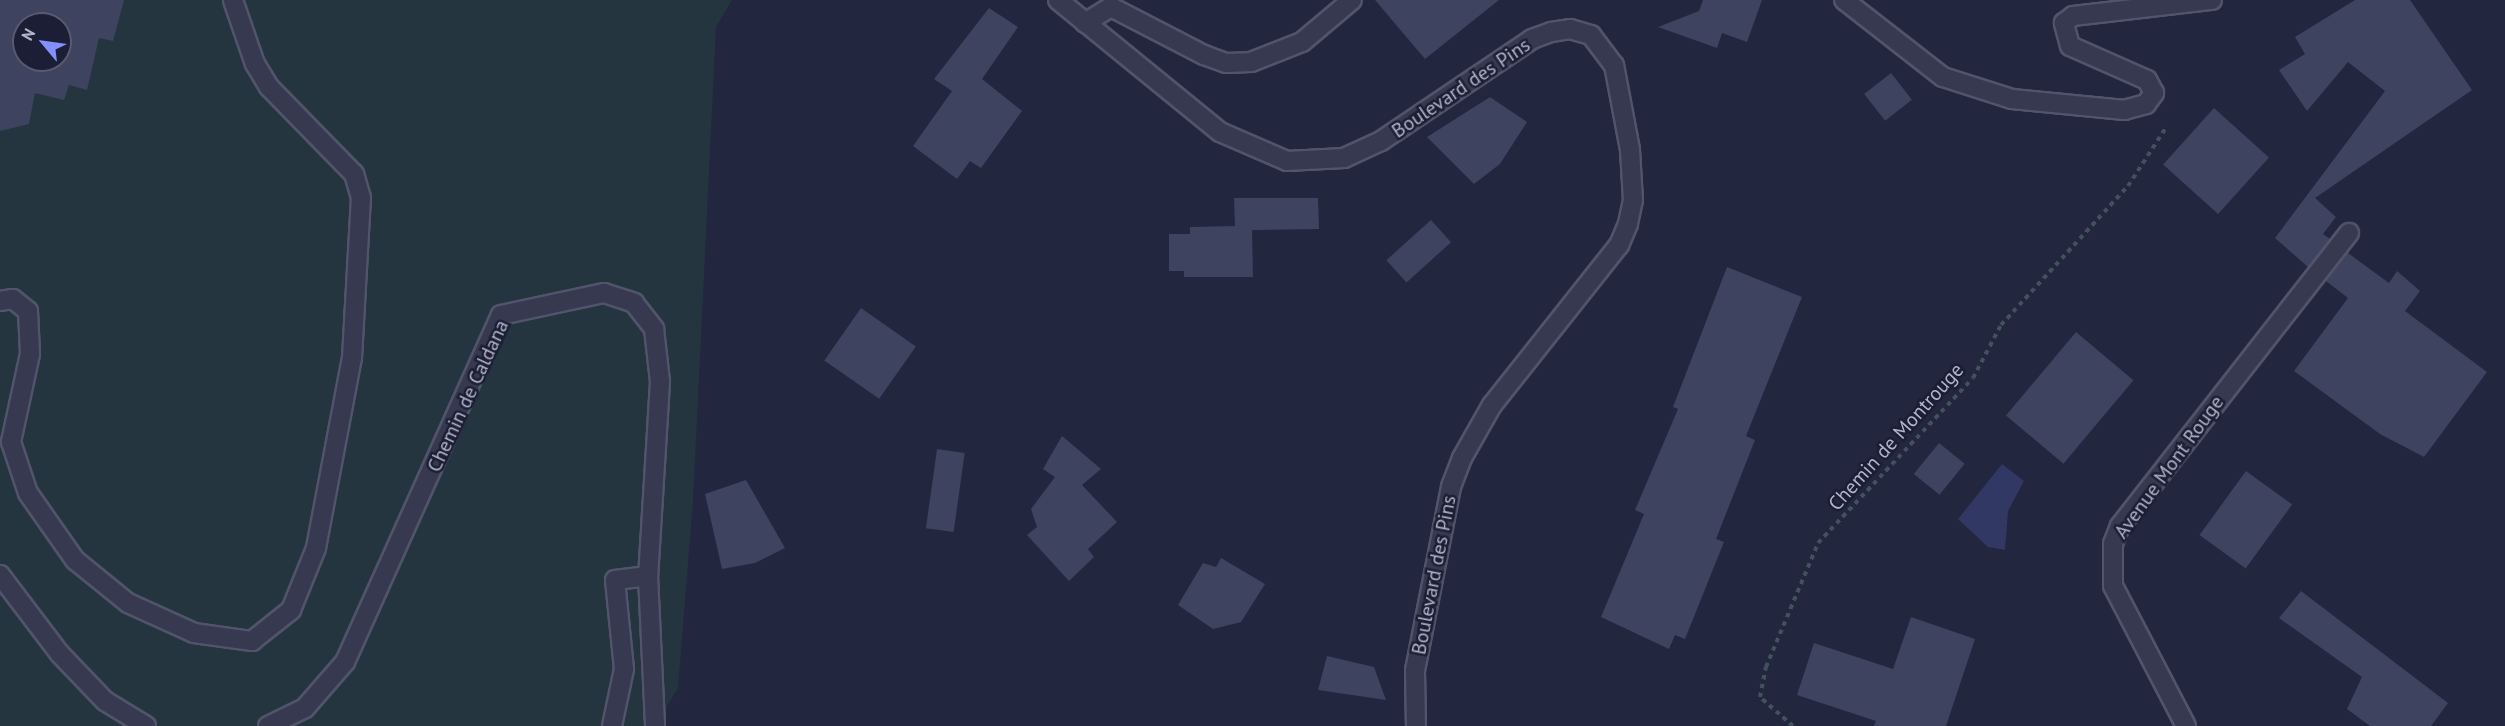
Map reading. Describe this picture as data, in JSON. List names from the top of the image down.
{
  "streets": {
    "street": ["Boulevard des Pins", "Chemin de Caldana", "Avenue Mont Rouge"],
    "path": ["Chemin de Montrouge"]
  },
  "north": "top left"
}
